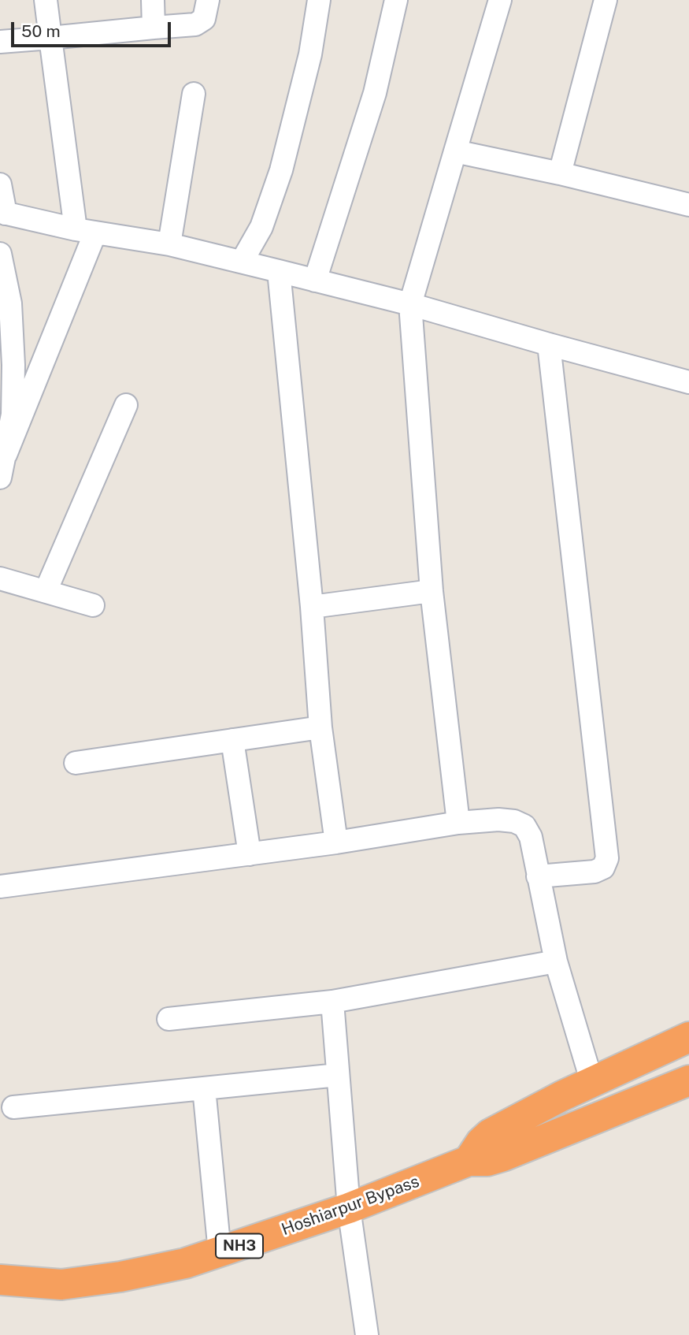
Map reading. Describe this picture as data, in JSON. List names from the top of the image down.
{
  "streets": {
    "highway": ["Hoshiarpur Bypass", "NH3"]
  },
  "scale_bar": "50 m"
}
